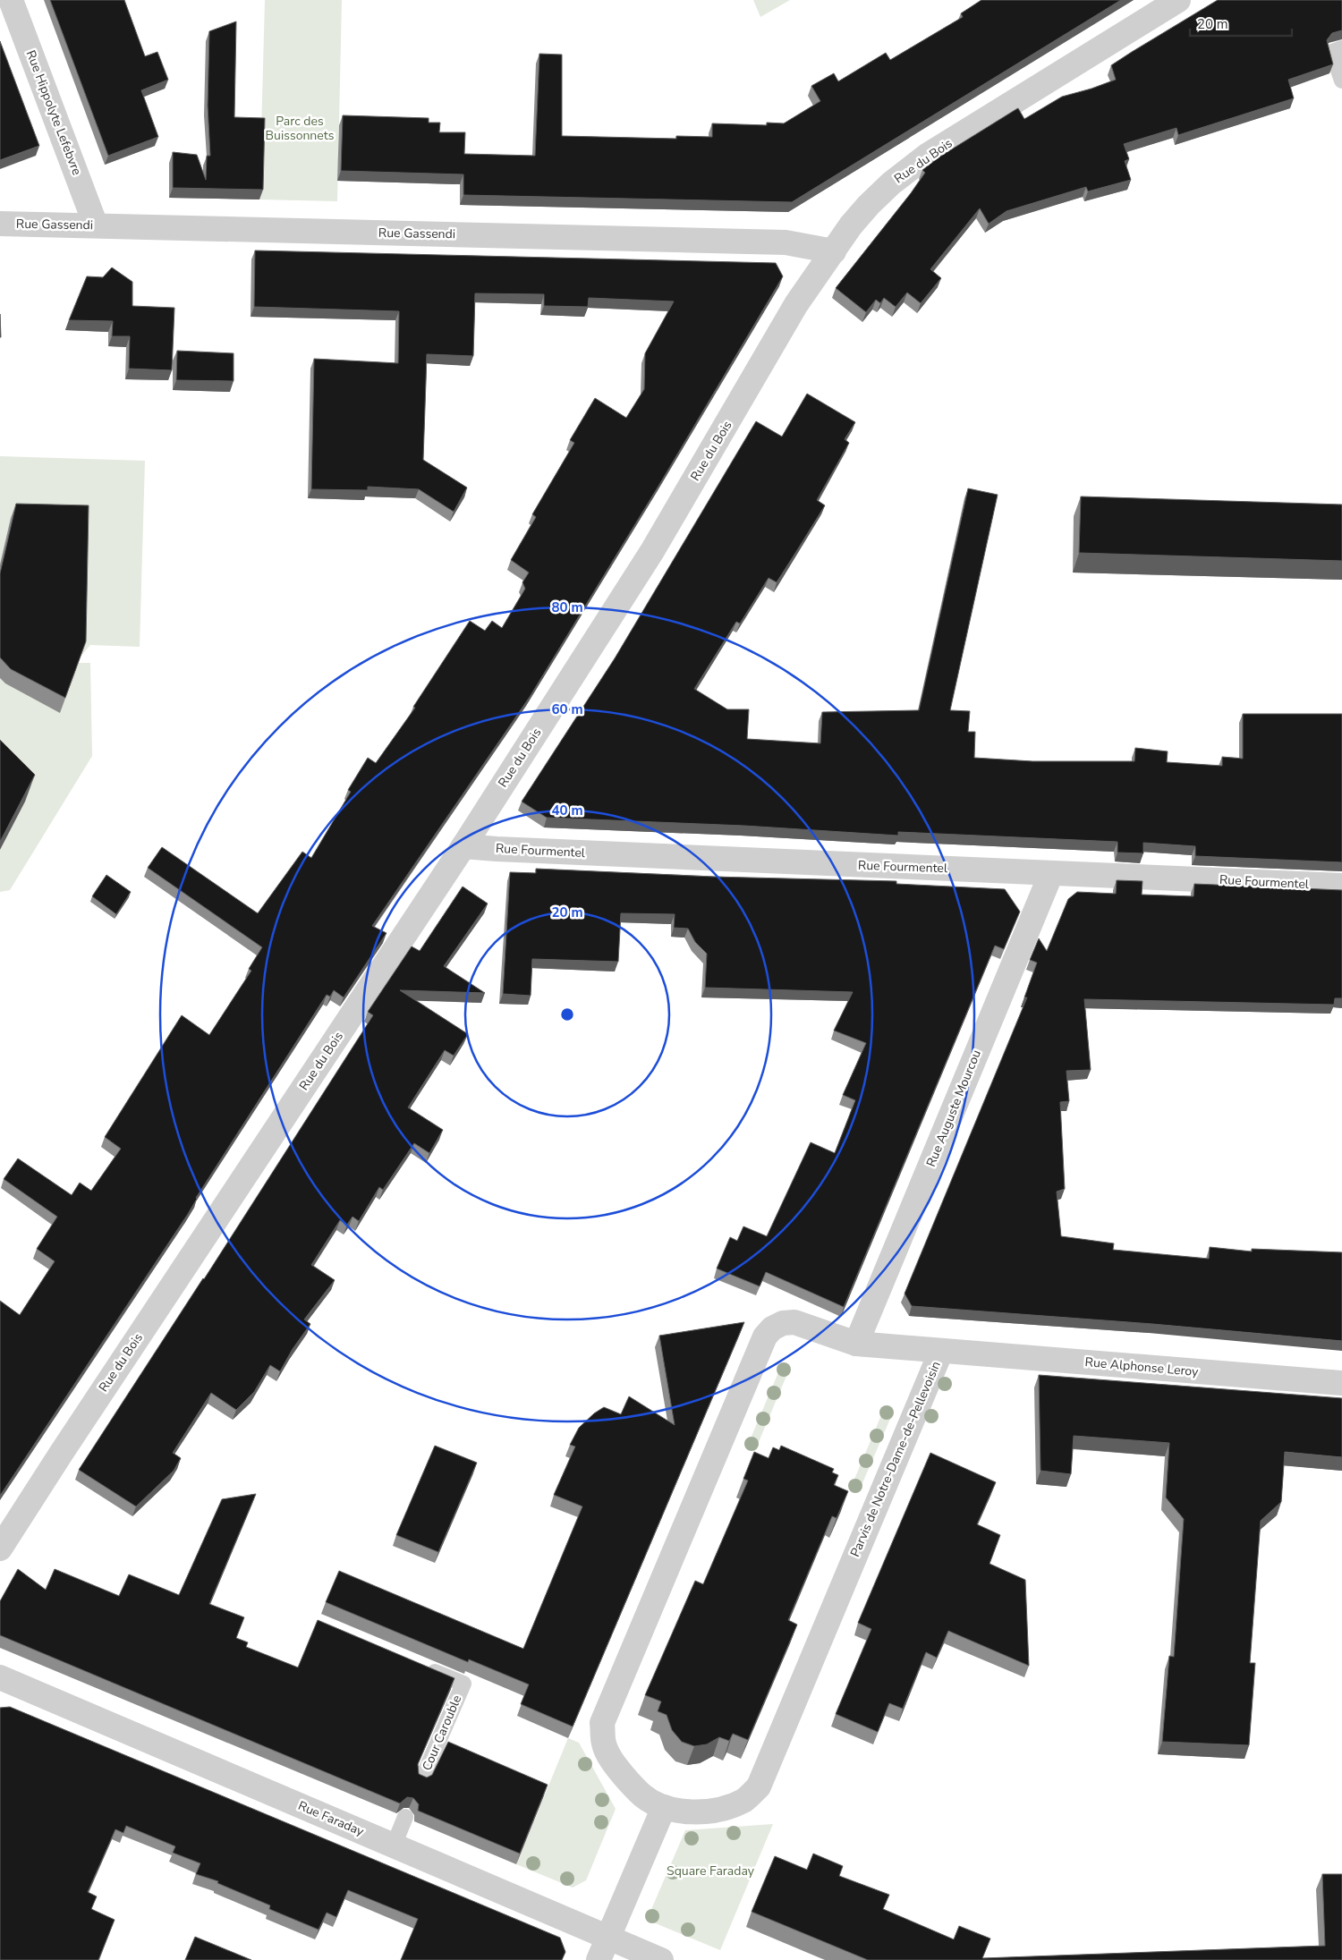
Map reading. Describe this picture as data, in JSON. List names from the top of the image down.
{
  "streets": {
    "street": [
      "Rue Hippolyte Lefebvre",
      "Rue du Bois",
      "Rue Gassendi",
      "Rue Fourmentel",
      "Rue Auguste Mourcou",
      "Rue Alphonse Leroy",
      "Parvis de Notre-Dame-de-Pellevoisin",
      "Rue Faraday"
    ],
    "lane": ["Cour Carouble"]
  },
  "crossings": [
    ["Rue Hippolyte Lefebvre", "Rue Gassendi"],
    ["Rue du Bois", "Rue Gassendi"],
    ["Rue du Bois", "Rue Fourmentel"],
    ["Rue Fourmentel", "Rue Auguste Mourcou"],
    ["Rue Auguste Mourcou", "Parvis de Notre-Dame-de-Pellevoisin"],
    ["Rue Alphonse Leroy", "Parvis de Notre-Dame-de-Pellevoisin"]
  ],
  "parks": ["Parc des Buissonnets", "Square Faraday"],
  "scale_bar": "20 m",
  "rings": [
    "80 m",
    "60 m",
    "40 m",
    "20 m"
  ]
}
